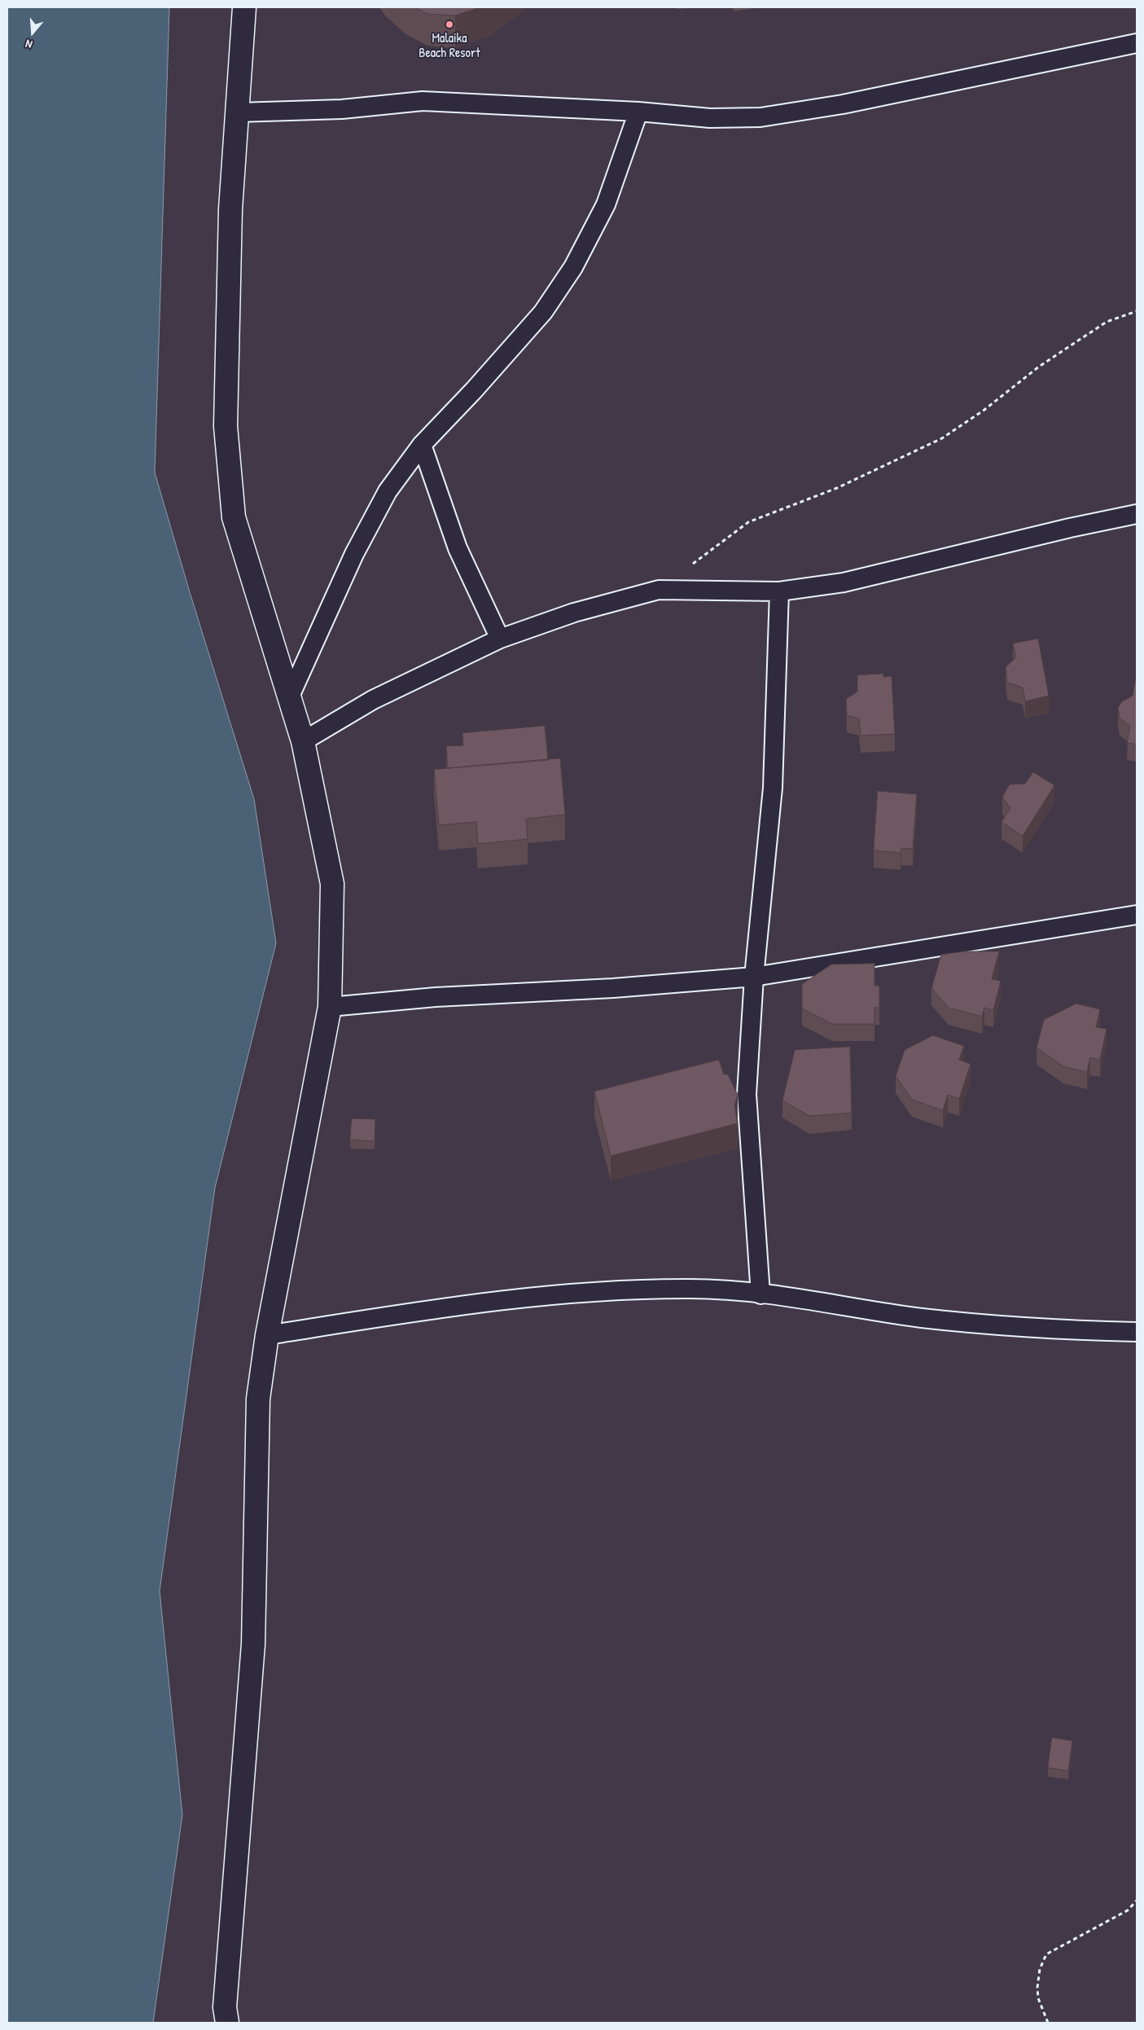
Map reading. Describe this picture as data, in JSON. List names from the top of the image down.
{
  "places": ["Malaika Beach Resort"],
  "north": "bottom"
}
